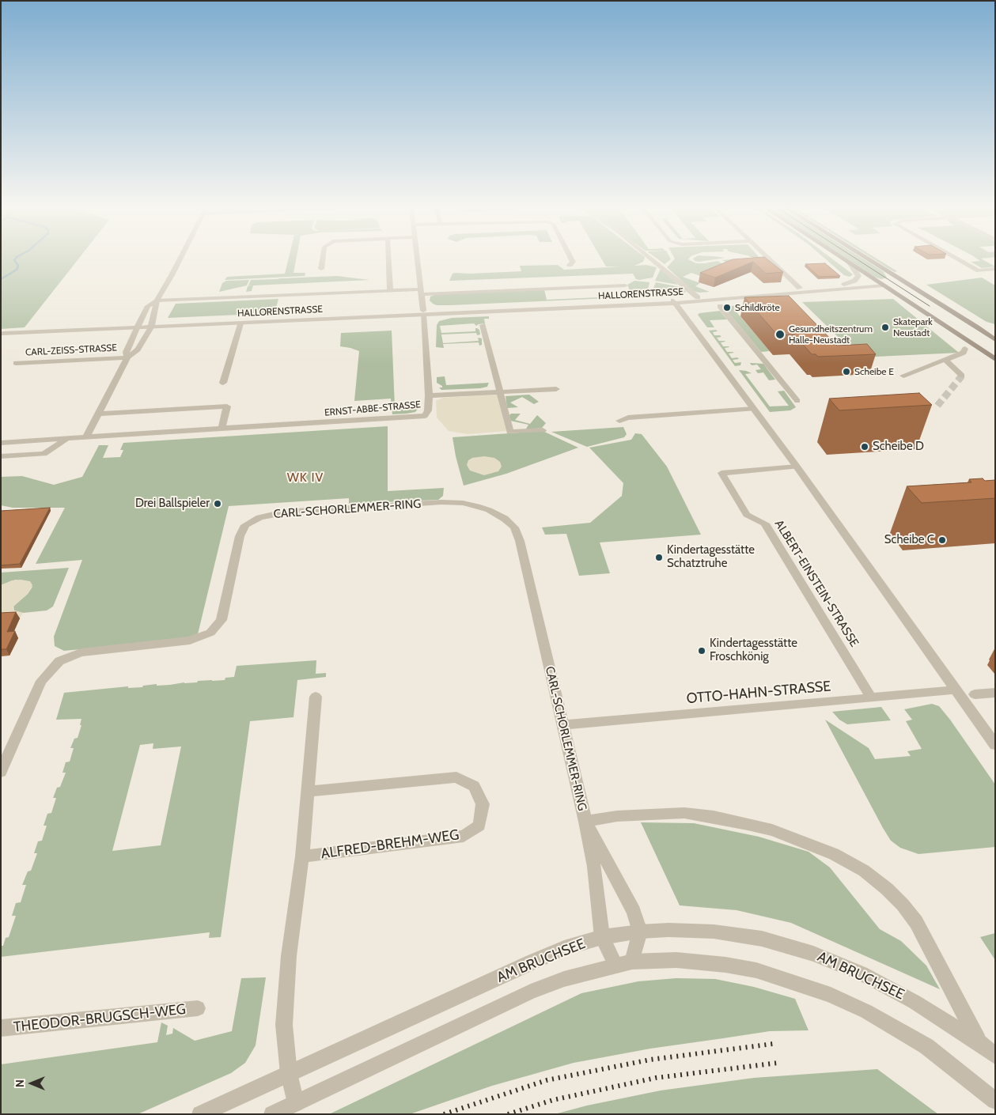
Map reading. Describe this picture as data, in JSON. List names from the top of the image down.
{
  "streets": {
    "street": [
      "HALLORENSTRASSE",
      "CARL-ZEISS-STRASSE",
      "ERNST-ABBE-STRASSE",
      "CARL-SCHORLEMMER-RING",
      "ALBERT-EINSTEIN-STRASSE",
      "OTTO-HAHN-STRASSE",
      "ALFRED-BREHM-WEG",
      "AM BRUCHSEE",
      "THEODOR-BRUGSCH-WEG"
    ]
  },
  "crossings": [
    ["HALLORENSTRASSE", "CARL-ZEISS-STRASSE"],
    ["HALLORENSTRASSE", "ERNST-ABBE-STRASSE"],
    ["CARL-ZEISS-STRASSE", "ERNST-ABBE-STRASSE"],
    ["CARL-SCHORLEMMER-RING", "OTTO-HAHN-STRASSE"],
    ["CARL-SCHORLEMMER-RING", "AM BRUCHSEE"],
    ["ALBERT-EINSTEIN-STRASSE", "OTTO-HAHN-STRASSE"],
    ["ALFRED-BREHM-WEG", "AM BRUCHSEE"]
  ],
  "districts": ["WK IV"],
  "places": [
    "Schildkröte",
    "Skatepark Neustadt",
    "Gesundheitszentrum Halle-Neustadt",
    "Scheibe E",
    "Scheibe D",
    "Drei Ballspieler",
    "Scheibe C",
    "Kindertagesstätte Schatztruhe",
    "Kindertagesstätte Froschkönig"
  ],
  "north": "left"
}
